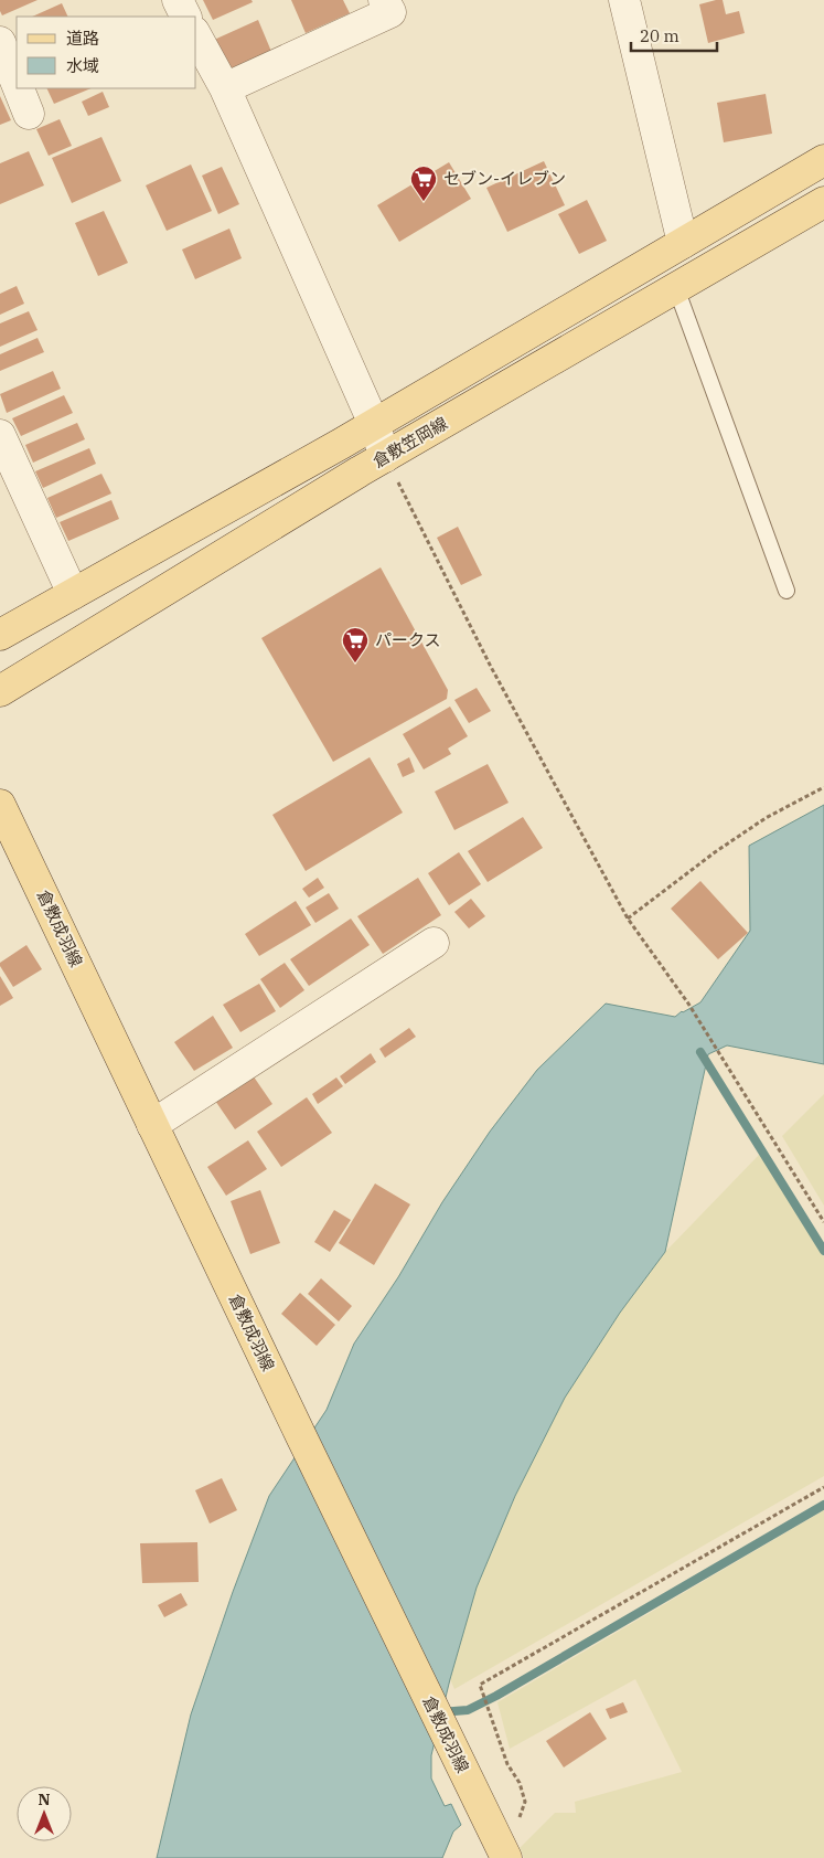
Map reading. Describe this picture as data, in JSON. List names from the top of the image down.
{
  "streets": {
    "main road": ["倉敷笠岡線", "倉敷成羽線"]
  },
  "places": {
    "supermarket": ["セブン-イレブン", "パークス"]
  },
  "legend": ["道路", "水域"],
  "scale_bar": "20 m",
  "north": "top"
}
